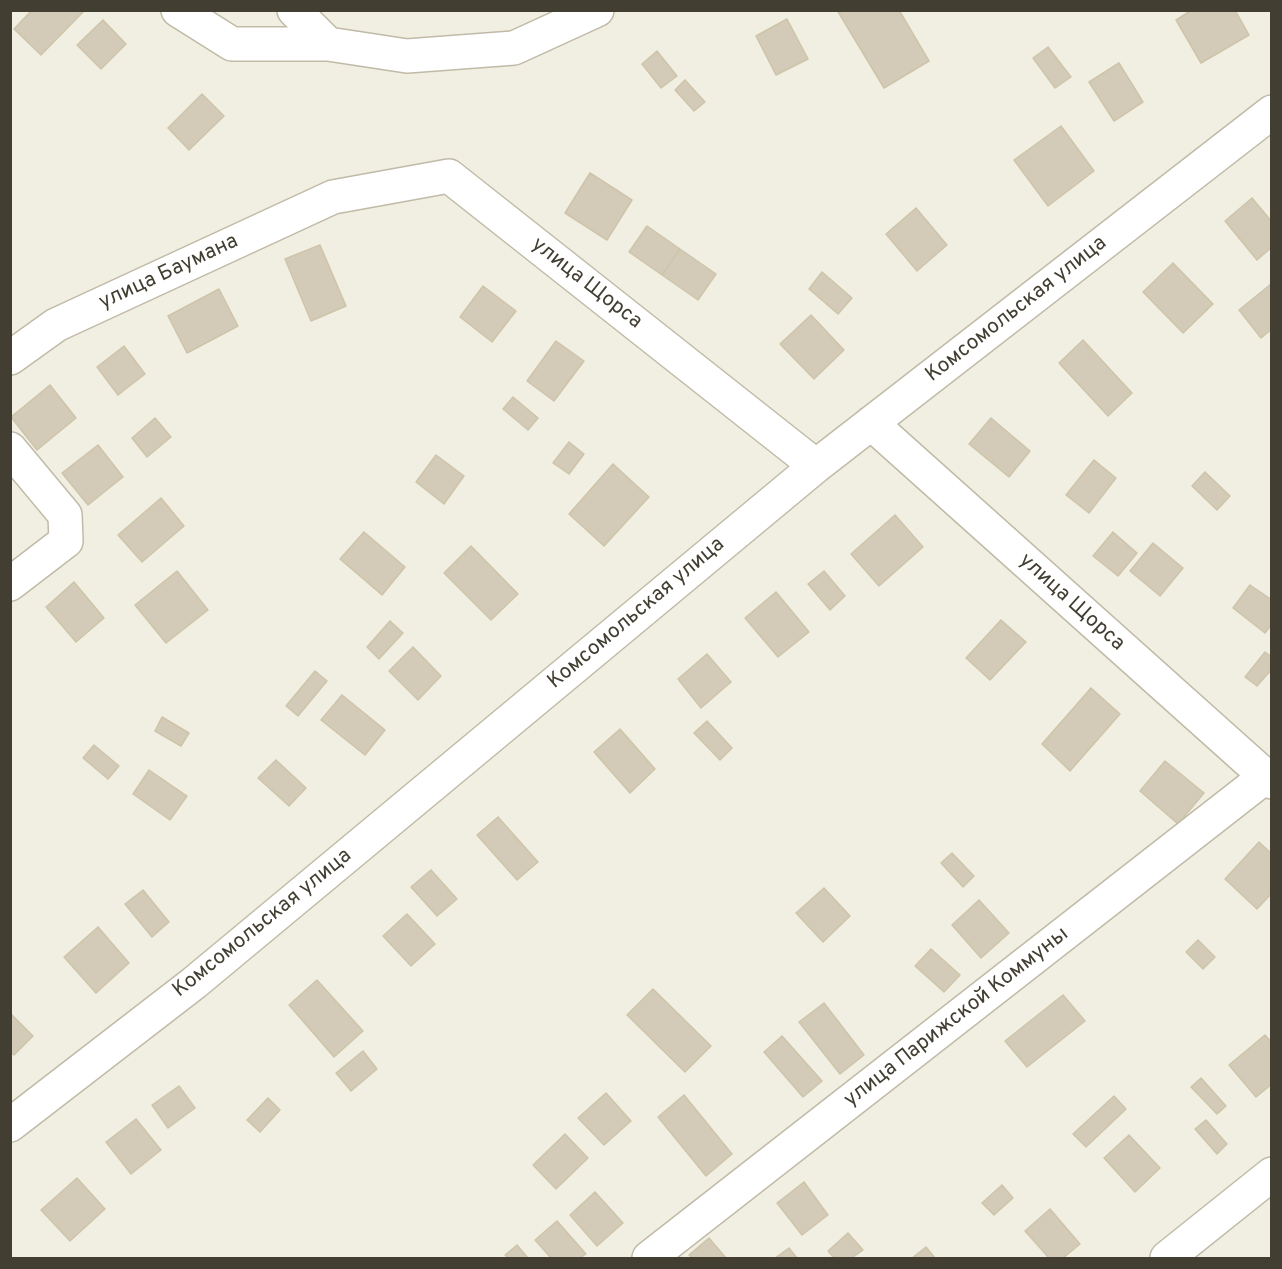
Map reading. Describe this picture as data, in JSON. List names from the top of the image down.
{
  "streets": {
    "street": [
      "улица Баумана",
      "улица Щорса",
      "Комсомольская улица",
      "улица Парижской Коммуны"
    ]
  },
  "crossings": [
    ["улица Баумана", "улица Щорса"],
    ["улица Щорса", "Комсомольская улица"],
    ["улица Щорса", "улица Парижской Коммуны"]
  ]
}
